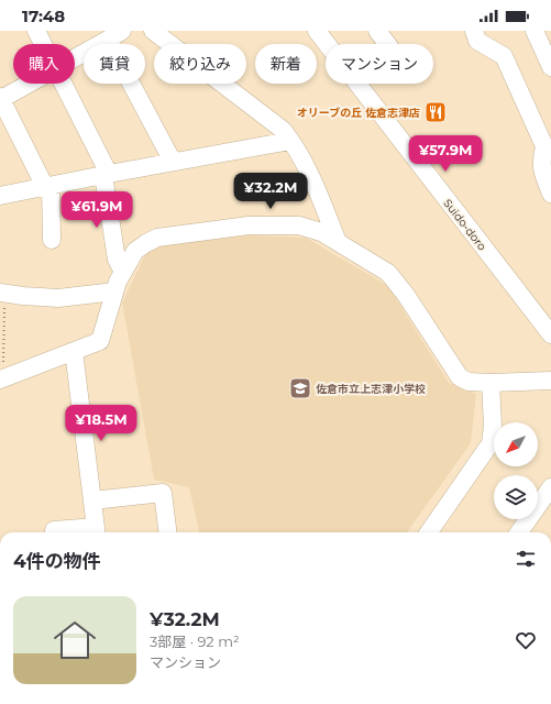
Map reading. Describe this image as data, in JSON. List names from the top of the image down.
{
  "streets": {
    "street": ["Suido-doro"]
  },
  "places": {
    "restaurant": ["オリーブの丘 佐倉志津店"],
    "school or university": ["佐倉市立上志津小学校"]
  },
  "north": "bottom left",
  "page": {
    "status": "17:48",
    "chip": [
      "購入",
      "賃貸",
      "絞り込み",
      "新着",
      "マンション"
    ],
    "price": [
      "¥57.9M",
      "¥32.2M",
      "¥61.9M",
      "¥18.5M"
    ],
    "heading": "4件の物件",
    "list": [
      {
        "name": "¥32.2M",
        "note": "3部屋 · 92 m² · マンション"
      }
    ]
  }
}
